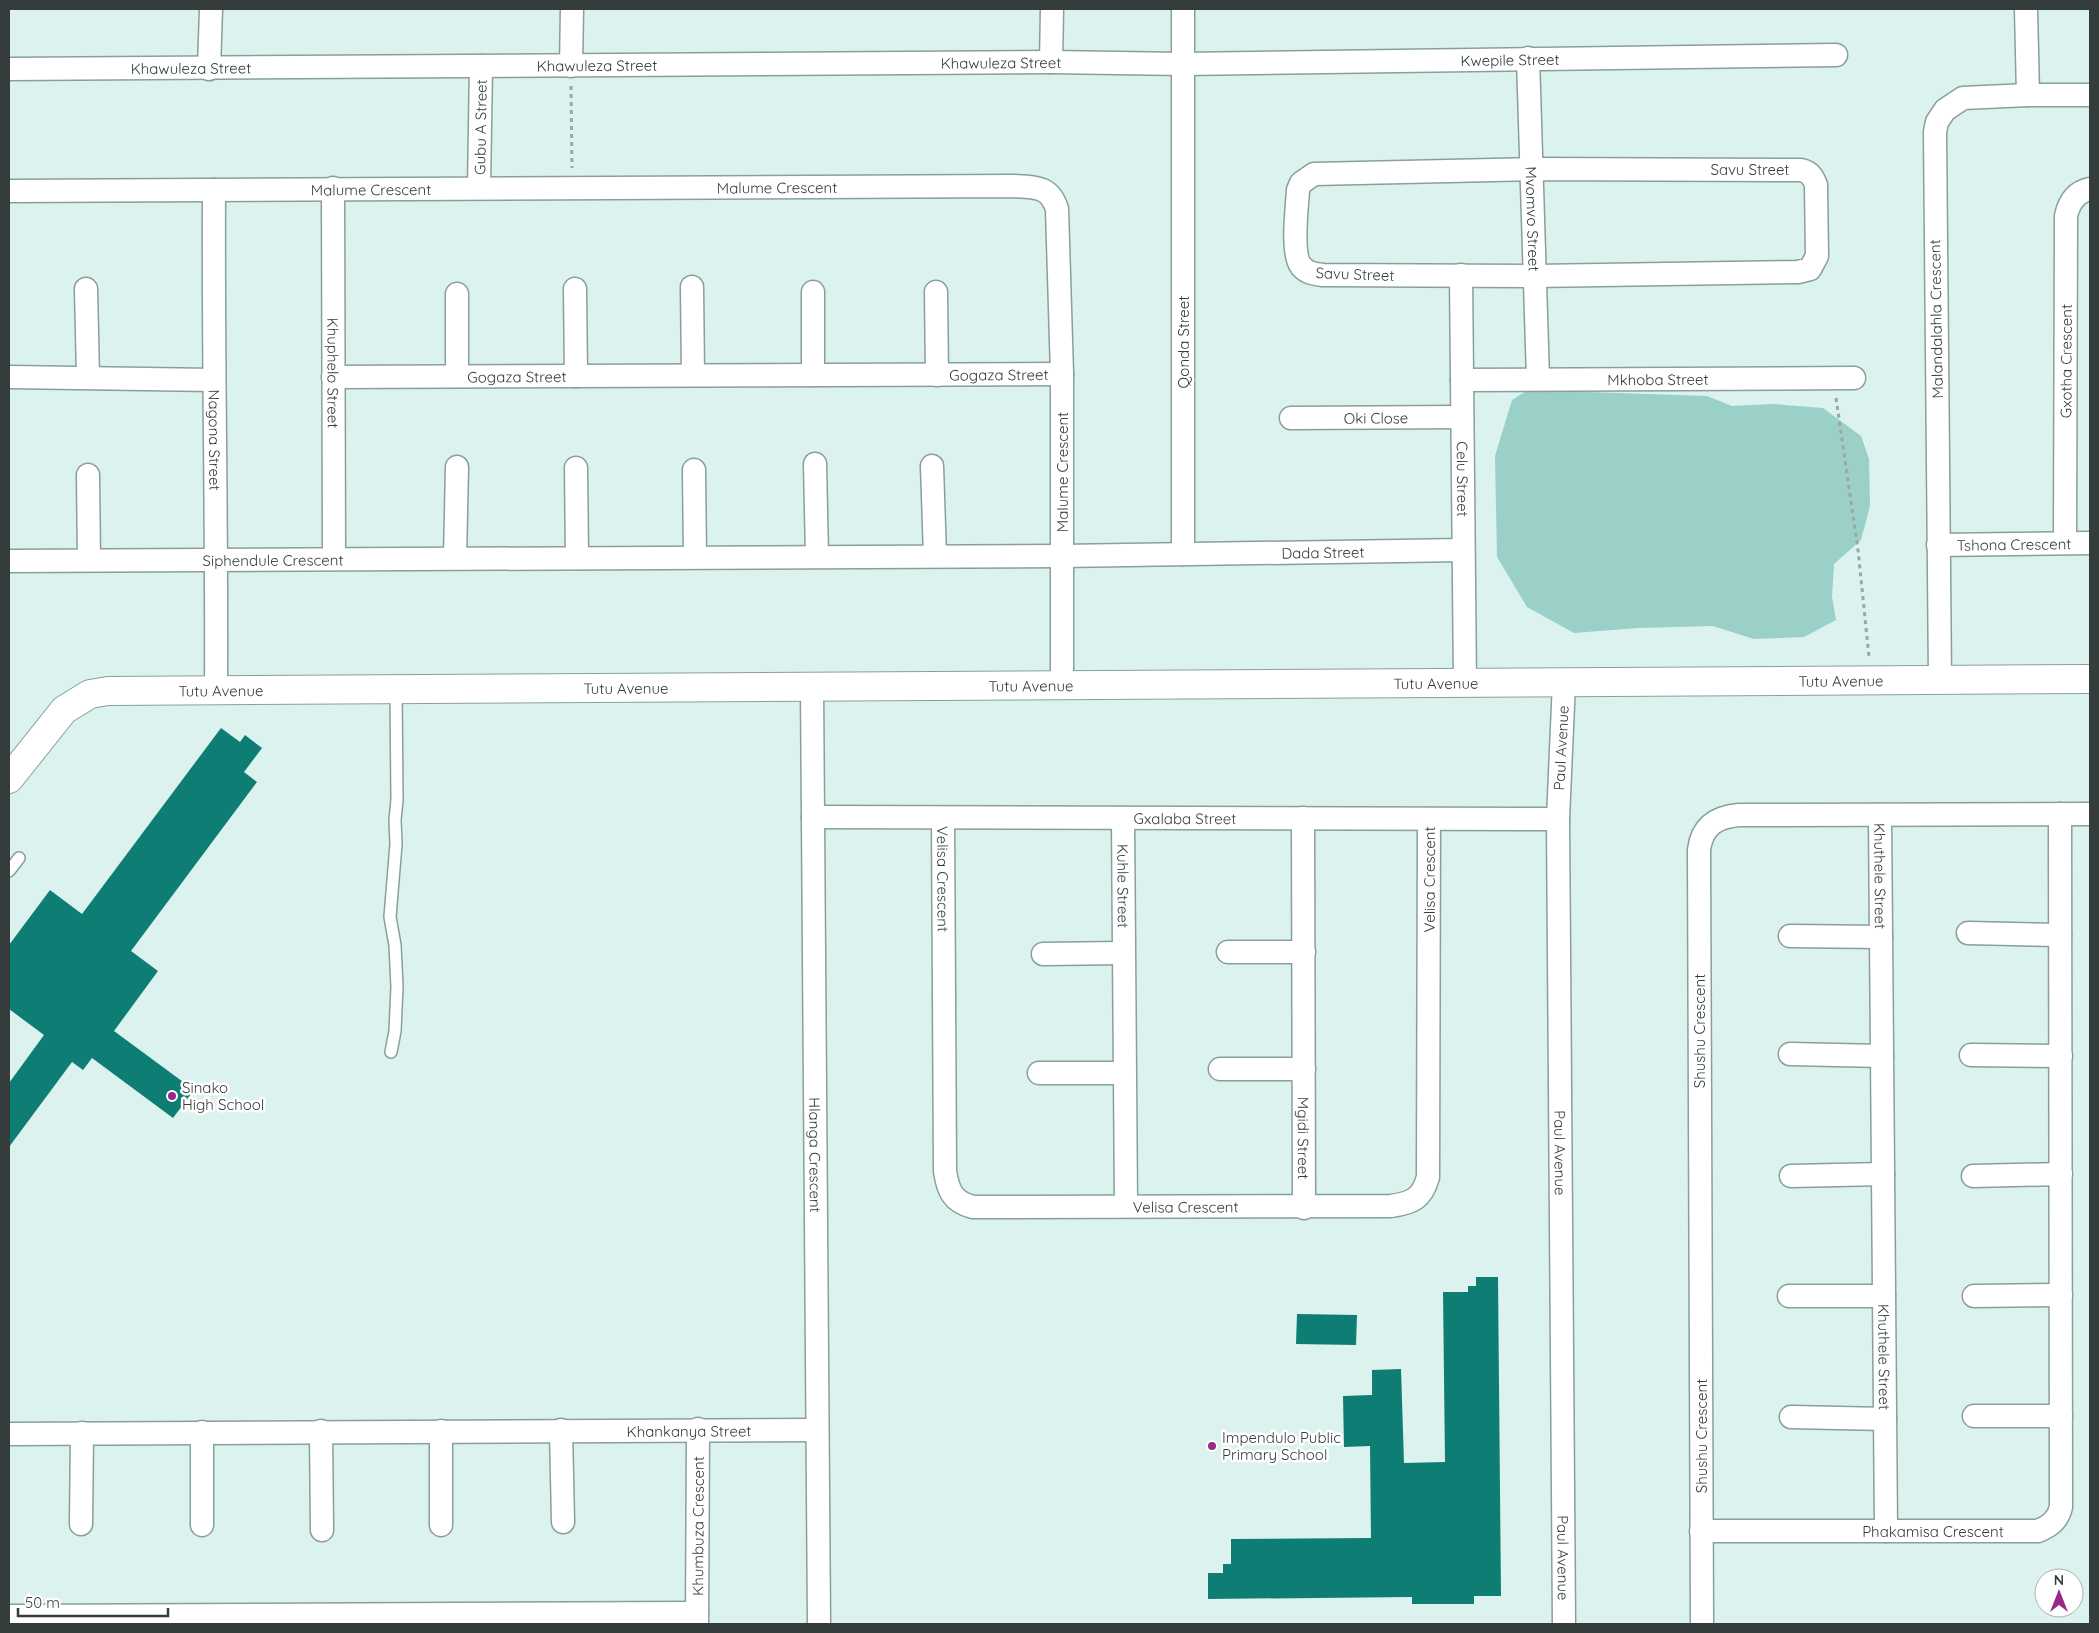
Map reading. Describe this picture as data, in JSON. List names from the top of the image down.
{
  "streets": {
    "street": [
      "Kwepile Street",
      "Khawuleza Street",
      "Gubu A Street",
      "Savu Street",
      "Malume Crescent",
      "Mvomvo Street",
      "Malandalahla Crescent",
      "Qonda Street",
      "Gxotha Crescent",
      "Khuphelo Street",
      "Gogaza Street",
      "Mkhoba Street",
      "Oki Close",
      "Nagona Street",
      "Celu Street",
      "Tshona Crescent",
      "Dada Street",
      "Siphendule Crescent",
      "Tutu Avenue",
      "Paul Avenue",
      "Gxalaba Street",
      "Khuthele Street",
      "Velisa Crescent",
      "Kuhle Street",
      "Shushu Crescent",
      "Mgidi Street",
      "Hlanga Crescent",
      "Khankanya Street",
      "Khumbuza Crescent",
      "Phakamisa Crescent"
    ]
  },
  "crossings": [
    ["Kwepile Street", "Khawuleza Street"],
    ["Kwepile Street", "Mvomvo Street"],
    ["Kwepile Street", "Qonda Street"],
    ["Khawuleza Street", "Gubu A Street"],
    ["Khawuleza Street", "Qonda Street"],
    ["Gubu A Street", "Malume Crescent"],
    ["Savu Street", "Mvomvo Street"],
    ["Savu Street", "Celu Street"],
    ["Malume Crescent", "Khuphelo Street"],
    ["Malume Crescent", "Gogaza Street"],
    ["Malume Crescent", "Nagona Street"],
    ["Malume Crescent", "Siphendule Crescent"],
    ["Malume Crescent", "Tutu Avenue"],
    ["Mvomvo Street", "Mkhoba Street"],
    ["Malandalahla Crescent", "Tshona Crescent"],
    ["Malandalahla Crescent", "Tutu Avenue"],
    ["Qonda Street", "Dada Street"],
    ["Gxotha Crescent", "Tshona Crescent"],
    ["Khuphelo Street", "Gogaza Street"],
    ["Khuphelo Street", "Siphendule Crescent"],
    ["Mkhoba Street", "Celu Street"],
    ["Oki Close", "Celu Street"],
    ["Nagona Street", "Siphendule Crescent"],
    ["Nagona Street", "Tutu Avenue"],
    ["Celu Street", "Dada Street"],
    ["Celu Street", "Tutu Avenue"],
    ["Tutu Avenue", "Paul Avenue"],
    ["Tutu Avenue", "Hlanga Crescent"],
    ["Paul Avenue", "Gxalaba Street"],
    ["Gxalaba Street", "Velisa Crescent"],
    ["Gxalaba Street", "Kuhle Street"],
    ["Gxalaba Street", "Mgidi Street"],
    ["Gxalaba Street", "Hlanga Crescent"],
    ["Khuthele Street", "Shushu Crescent"],
    ["Khuthele Street", "Phakamisa Crescent"],
    ["Velisa Crescent", "Kuhle Street"],
    ["Velisa Crescent", "Mgidi Street"],
    ["Shushu Crescent", "Phakamisa Crescent"],
    ["Hlanga Crescent", "Khankanya Street"],
    ["Khankanya Street", "Khumbuza Crescent"]
  ],
  "places": ["Sinako High School", "Impendulo Public Primary School"],
  "scale_bar": "50 m",
  "north": "top"
}
